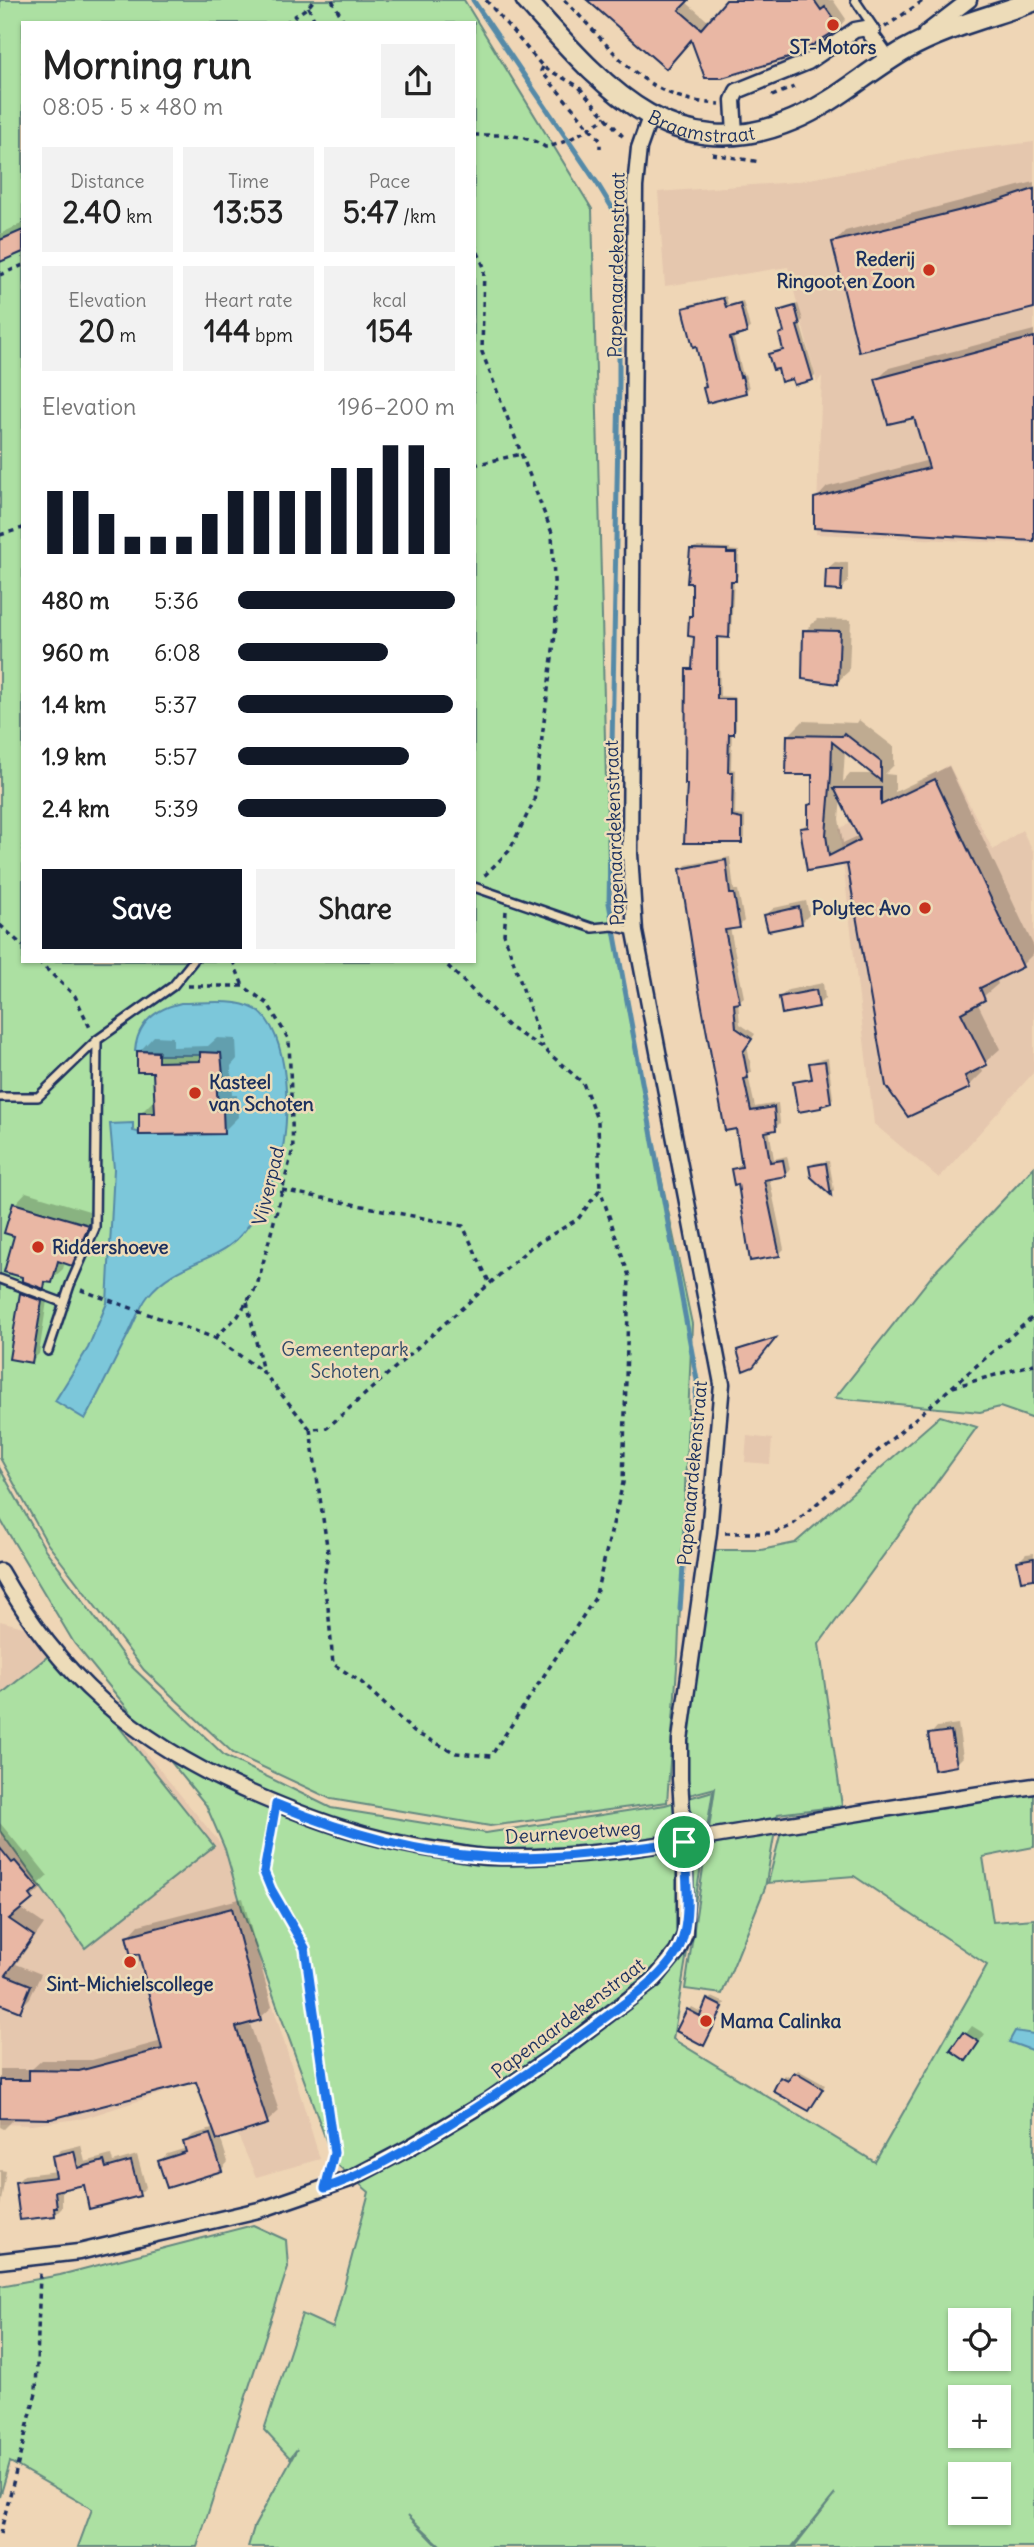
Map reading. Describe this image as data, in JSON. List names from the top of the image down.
{
  "streets": {
    "street": ["Braamstraat", "Papenaardekenstraat", "Deurnevoetweg"],
    "path": ["Vijverpad"]
  },
  "crossings": [
    ["Braamstraat", "Papenaardekenstraat"],
    ["Papenaardekenstraat", "Deurnevoetweg"]
  ],
  "parks": ["Gemeentepark Schoten"],
  "places": [
    "ST-Motors",
    "Rederij Ringoot en Zoon",
    "Polytec Avo",
    "Kasteel van Schoten",
    "Riddershoeve",
    "Sint-Michielscollege",
    "Mama Calinka"
  ],
  "page": {
    "heading": ["Morning run", "08:05 · 5 × 480 m"],
    "stats": [
      ["Distance", "2.40 km"],
      ["Time", "13:53"],
      ["Pace", "5:47 /km"],
      ["Elevation", "20 m"],
      ["Heart rate", "144 bpm"],
      ["kcal", "154"]
    ],
    "chart": ["Elevation", "196–200 m"],
    "list": [
      {
        "name": "480 m",
        "note": "5:36"
      },
      {
        "name": "960 m",
        "note": "6:08"
      },
      {
        "name": "1.4 km",
        "note": "5:37"
      },
      {
        "name": "1.9 km",
        "note": "5:57"
      },
      {
        "name": "2.4 km",
        "note": "5:39"
      }
    ],
    "buttons": ["Save", "Share"],
    "map_buttons": ["+", "−"]
  }
}
